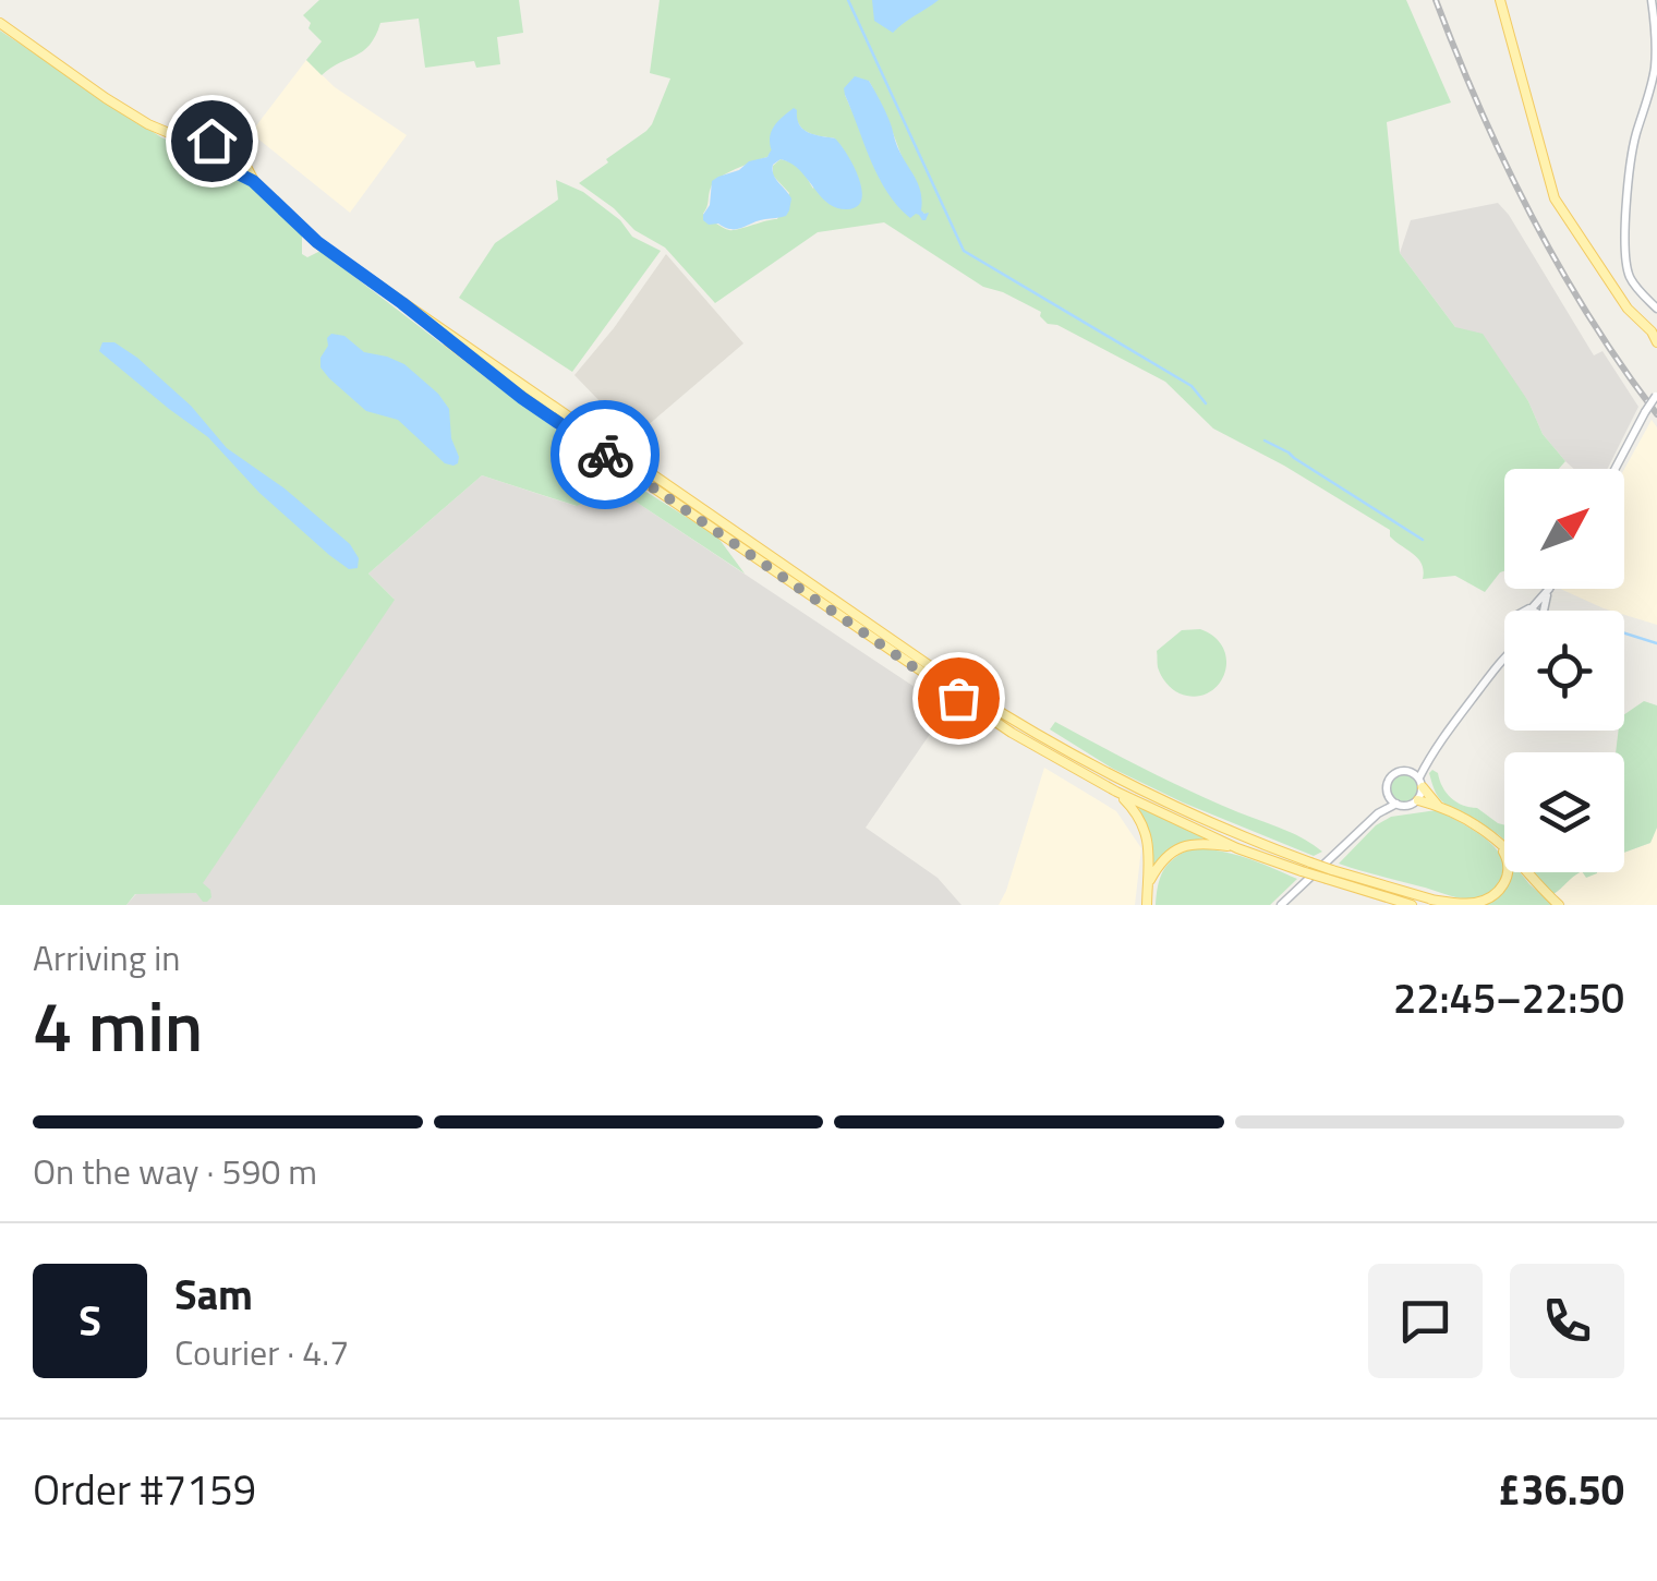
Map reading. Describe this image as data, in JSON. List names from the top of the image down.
{
  "north": "top right",
  "page": {
    "heading": ["4 min", "Arriving in", "22:45–22:50"],
    "panel": [
      "Sam",
      "Courier · 4.7",
      "Order #7159",
      "£36.50"
    ],
    "bar": "On the way · 590 m",
    "round": "S"
  }
}
